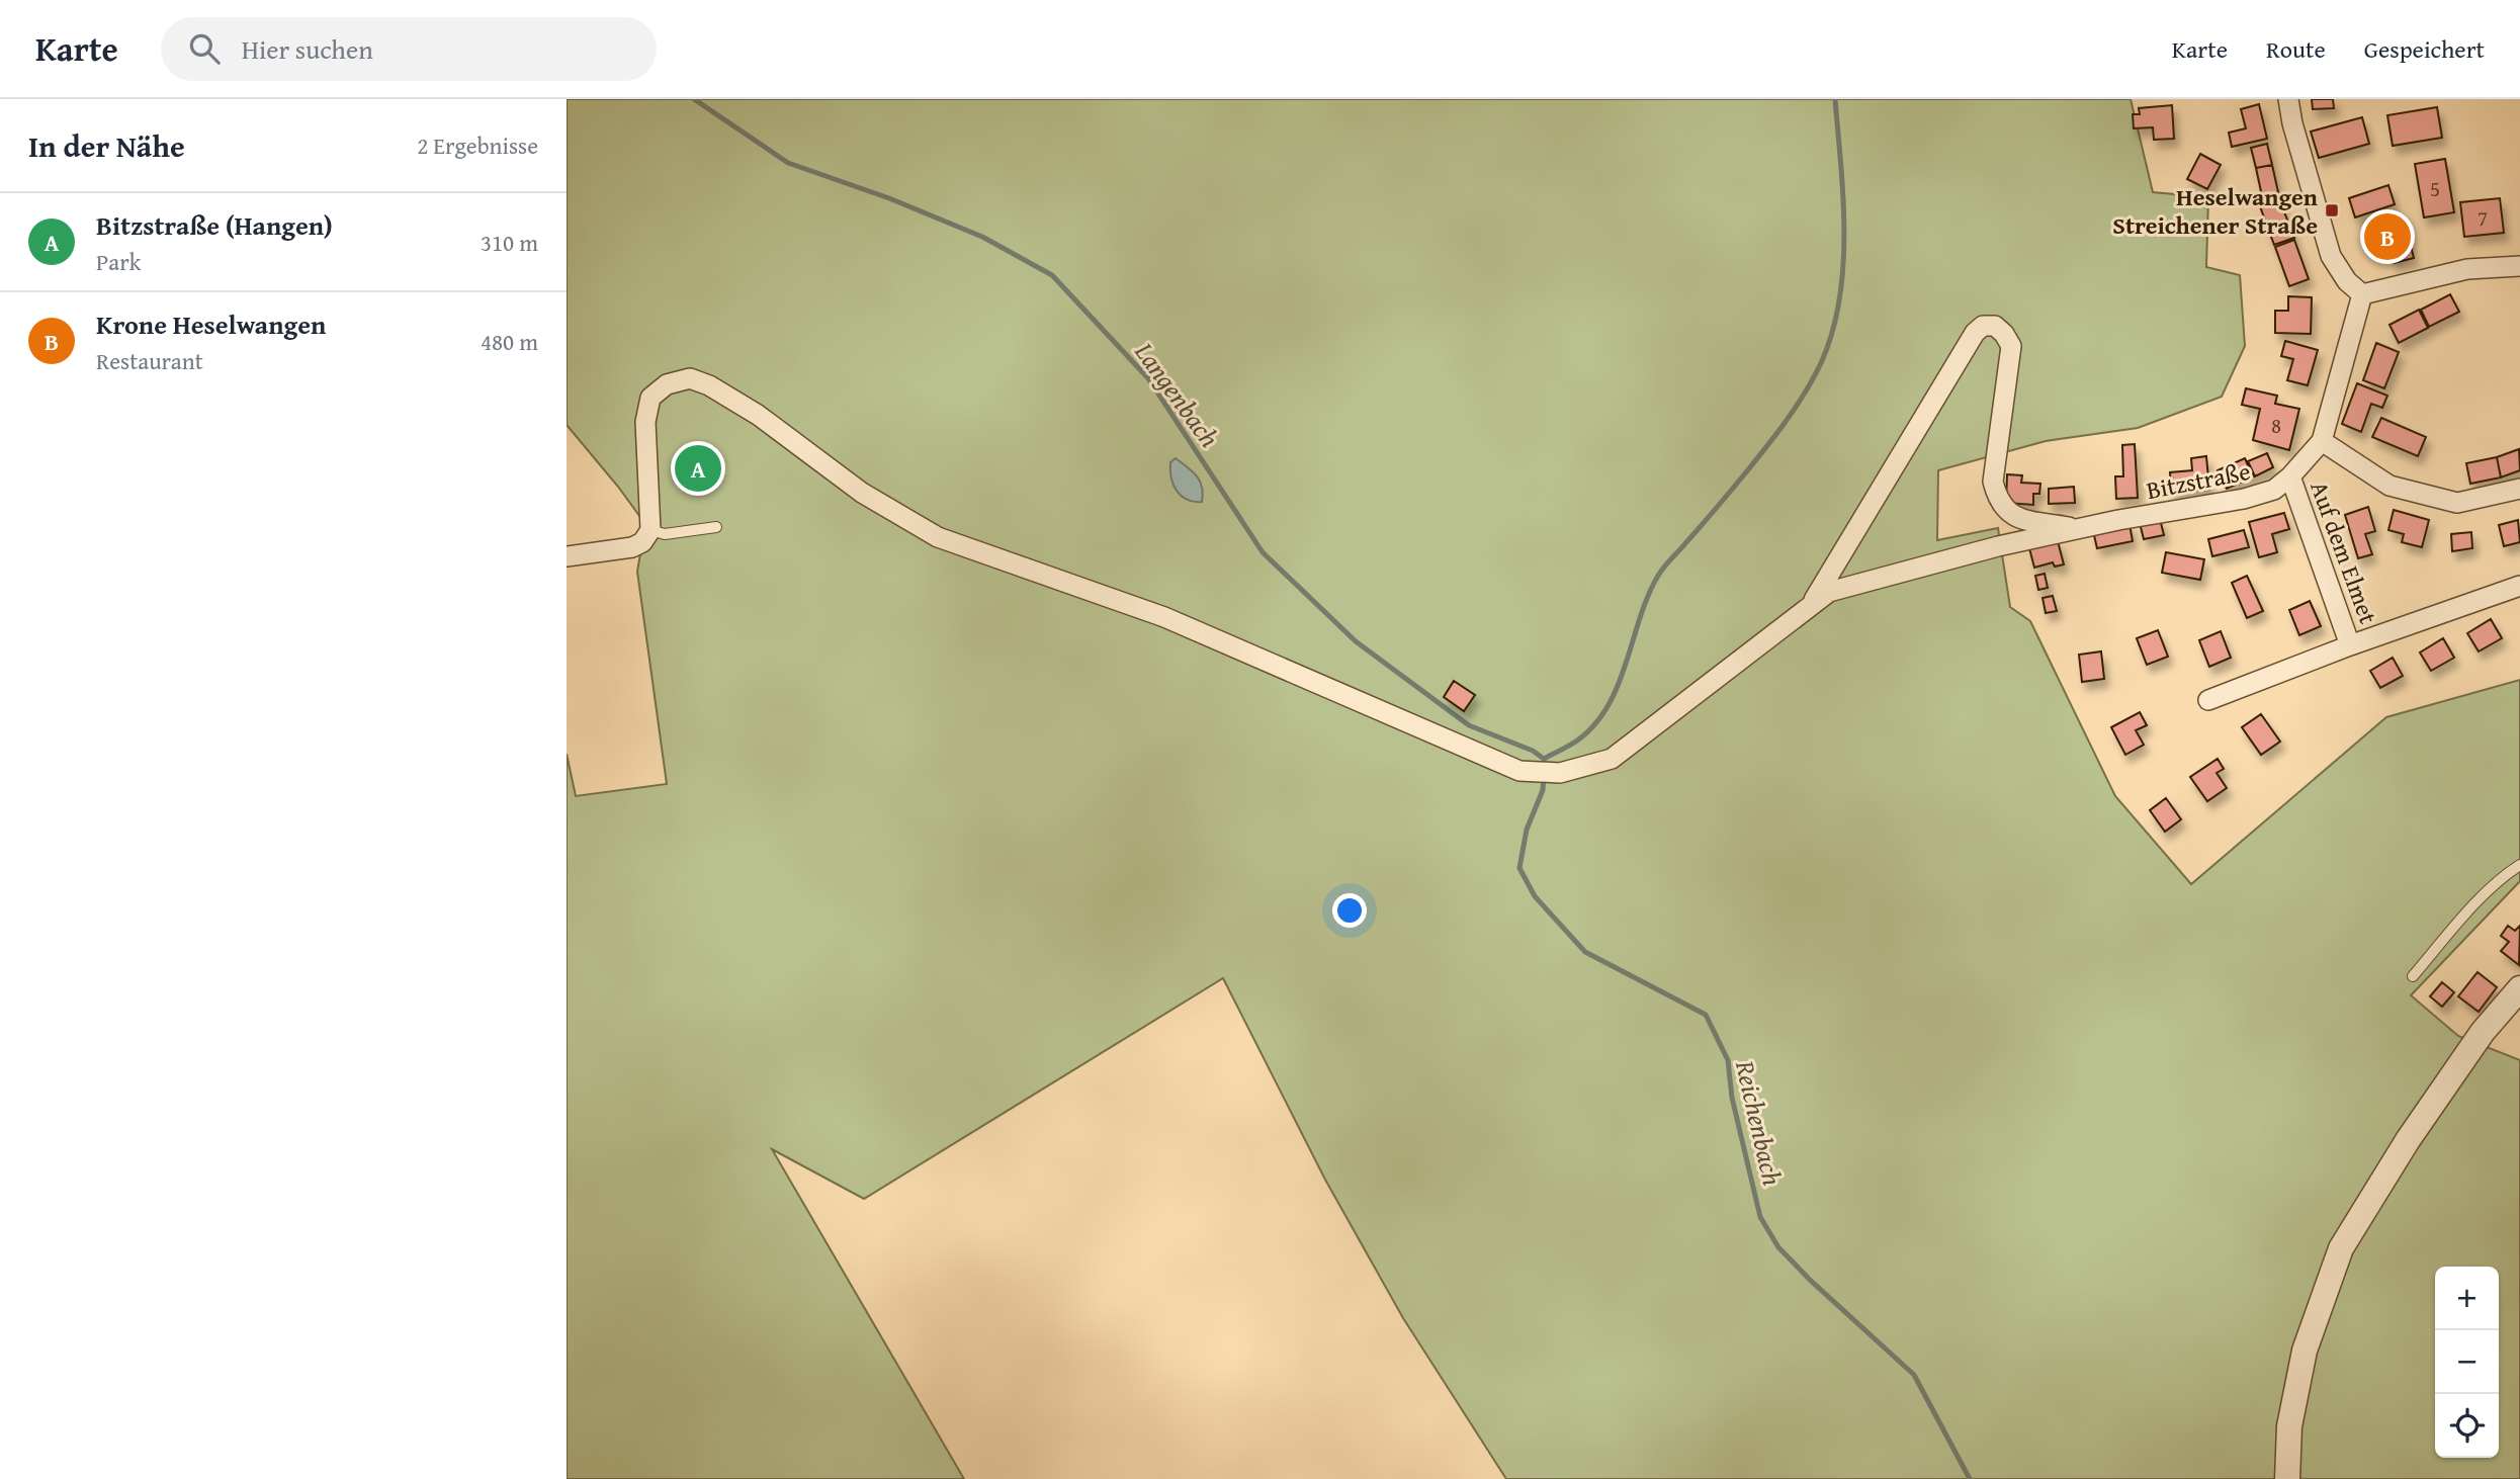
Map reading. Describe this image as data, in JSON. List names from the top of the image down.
{
  "streets": {
    "street": ["Bitzstraße", "Auf dem Elmet"]
  },
  "crossings": [
    ["Bitzstraße", "Auf dem Elmet"]
  ],
  "water": ["Langenbach", "Reichenbach"],
  "places": {
    "transit": ["Heselwangen Streichener Straße"]
  },
  "house_numbers": ["5", "7", "8"],
  "page": {
    "header": "Karte",
    "search": "Hier suchen",
    "nav": ["Karte", "Route", "Gespeichert"],
    "heading": ["In der Nähe", "2 Ergebnisse"],
    "list": [
      {
        "mark": "A",
        "name": "Bitzstraße (Hangen)",
        "note": "Park",
        "value": "310 m"
      },
      {
        "mark": "B",
        "name": "Krone Heselwangen",
        "note": "Restaurant",
        "value": "480 m"
      }
    ],
    "pins": ["B", "A"],
    "map_buttons": ["+", "−"]
  }
}
